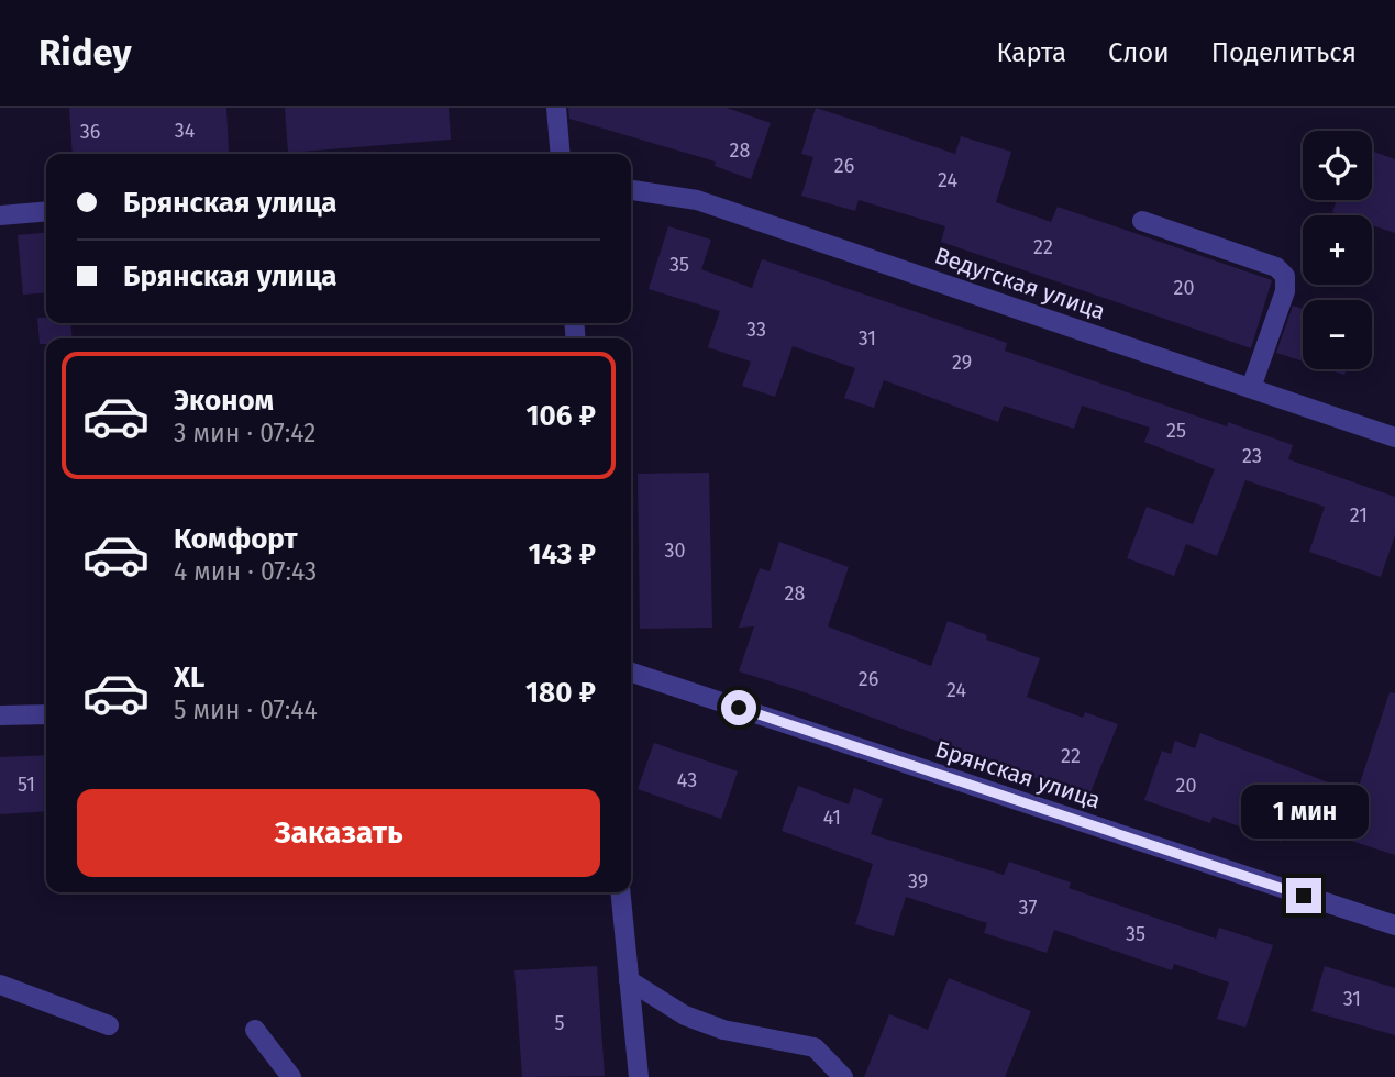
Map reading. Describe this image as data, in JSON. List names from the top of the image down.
{
  "streets": {
    "street": ["Ведугская улица", "Брянская улица"]
  },
  "house_numbers": [
    "34",
    "36",
    "28",
    "26",
    "24",
    "22",
    "35",
    "20",
    "33",
    "31",
    "29",
    "25",
    "23",
    "21",
    "30",
    "28",
    "26",
    "24",
    "22",
    "43",
    "51",
    "20",
    "41",
    "39",
    "37",
    "35",
    "31",
    "5"
  ],
  "page": {
    "header": "Ridey",
    "nav": ["Карта", "Слои", "Поделиться"],
    "map_buttons": ["+", "−"],
    "banner": ["Брянская улица", "Брянская улица"],
    "list": [
      {
        "name": "Эконом",
        "note": "3 мин · 07:42",
        "value": "106 ₽"
      },
      {
        "name": "Комфорт",
        "note": "4 мин · 07:43",
        "value": "143 ₽"
      },
      {
        "name": "XL",
        "note": "5 мин · 07:44",
        "value": "180 ₽"
      }
    ],
    "buttons": "Заказать",
    "bubble": "1 мин"
  }
}
